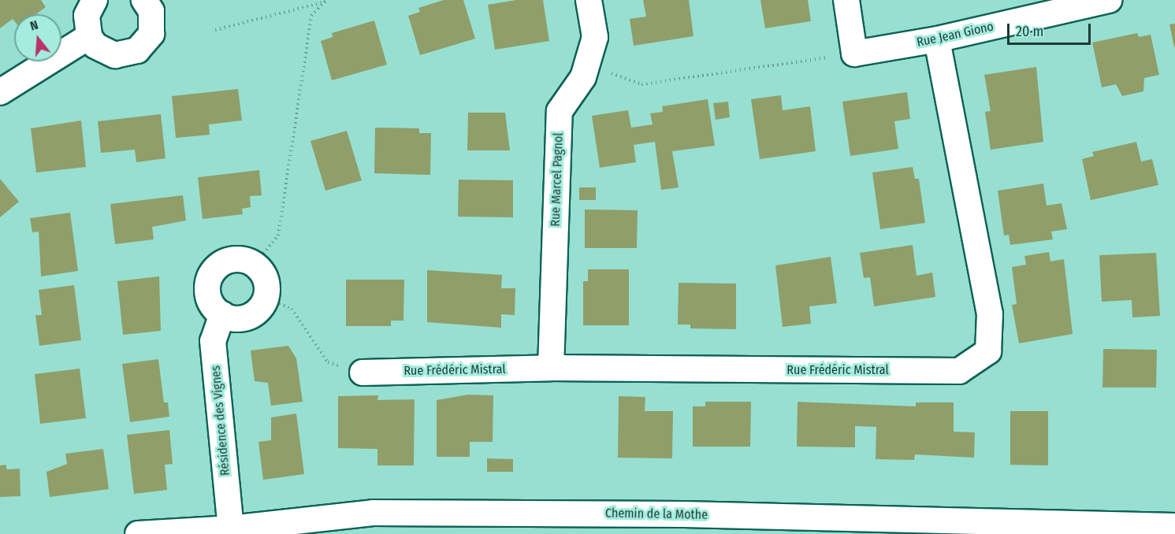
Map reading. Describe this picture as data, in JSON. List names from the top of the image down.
{
  "streets": {
    "street": [
      "Rue Jean Giono",
      "Rue Marcel Pagnol",
      "Rue Frédéric Mistral",
      "Résidence des Vignes",
      "Chemin de la Mothe"
    ]
  },
  "crossings": [
    ["Rue Jean Giono", "Rue Frédéric Mistral"],
    ["Rue Marcel Pagnol", "Rue Frédéric Mistral"],
    ["Résidence des Vignes", "Chemin de la Mothe"]
  ],
  "scale_bar": "20 m",
  "north": "top"
}
